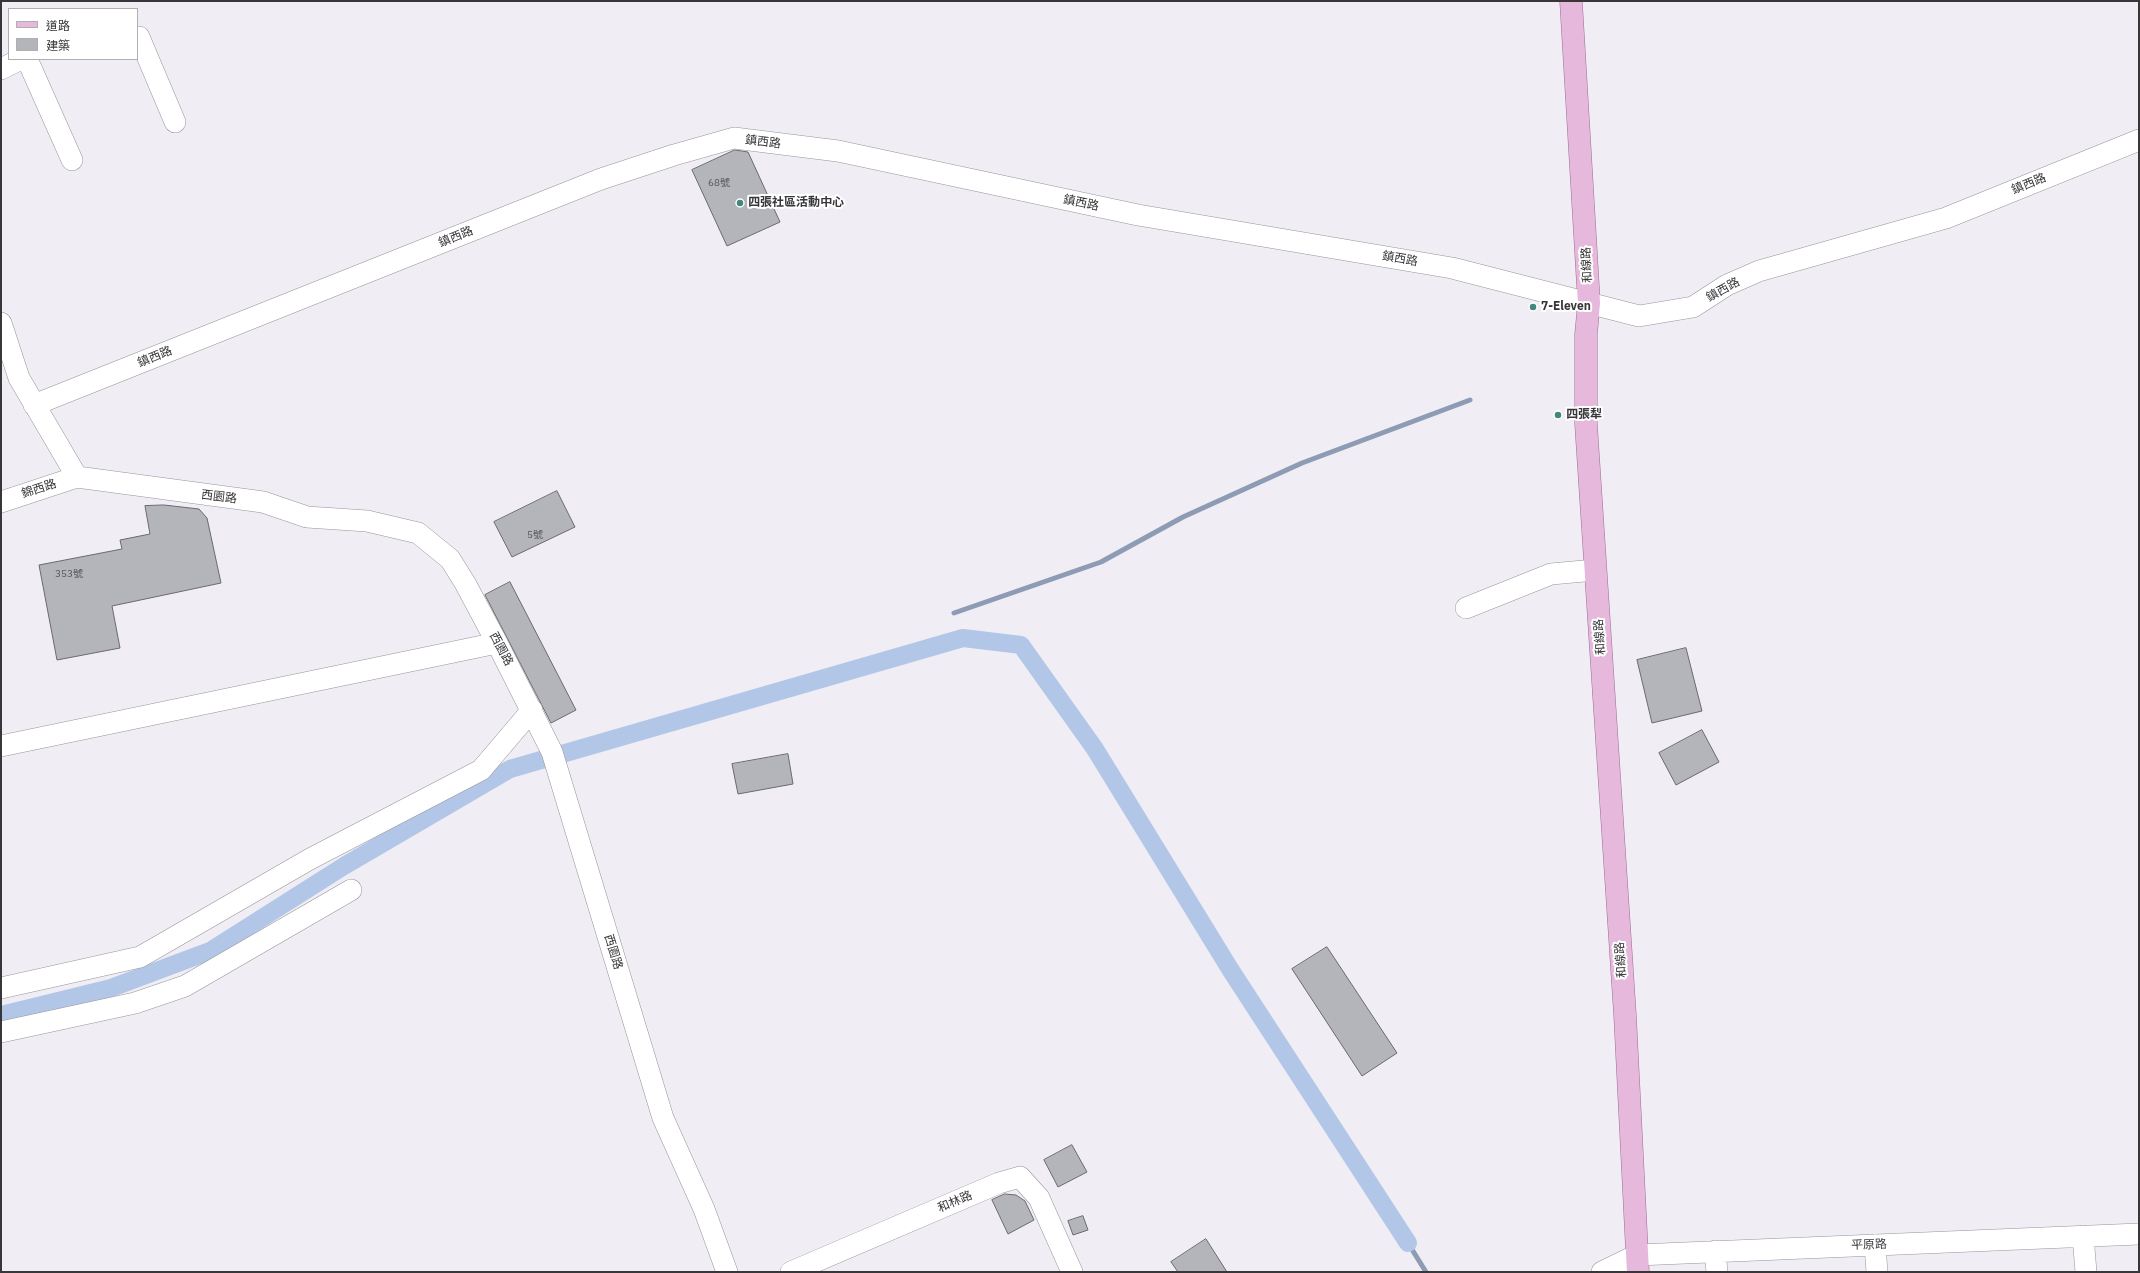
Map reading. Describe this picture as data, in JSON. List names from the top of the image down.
{
  "streets": {
    "main road": ["和線路"],
    "street": [
      "鎮西路",
      "錦西路",
      "西園路",
      "和林路",
      "平原路"
    ]
  },
  "crossings": [
    ["鎮西路", "和線路"],
    ["和線路", "平原路"],
    ["錦西路", "西園路"]
  ],
  "places": ["四張社區活動中心", "7-Eleven", "四張犁"],
  "house_numbers": ["68號", "5號", "353號"],
  "legend": ["道路", "建築"]
}
